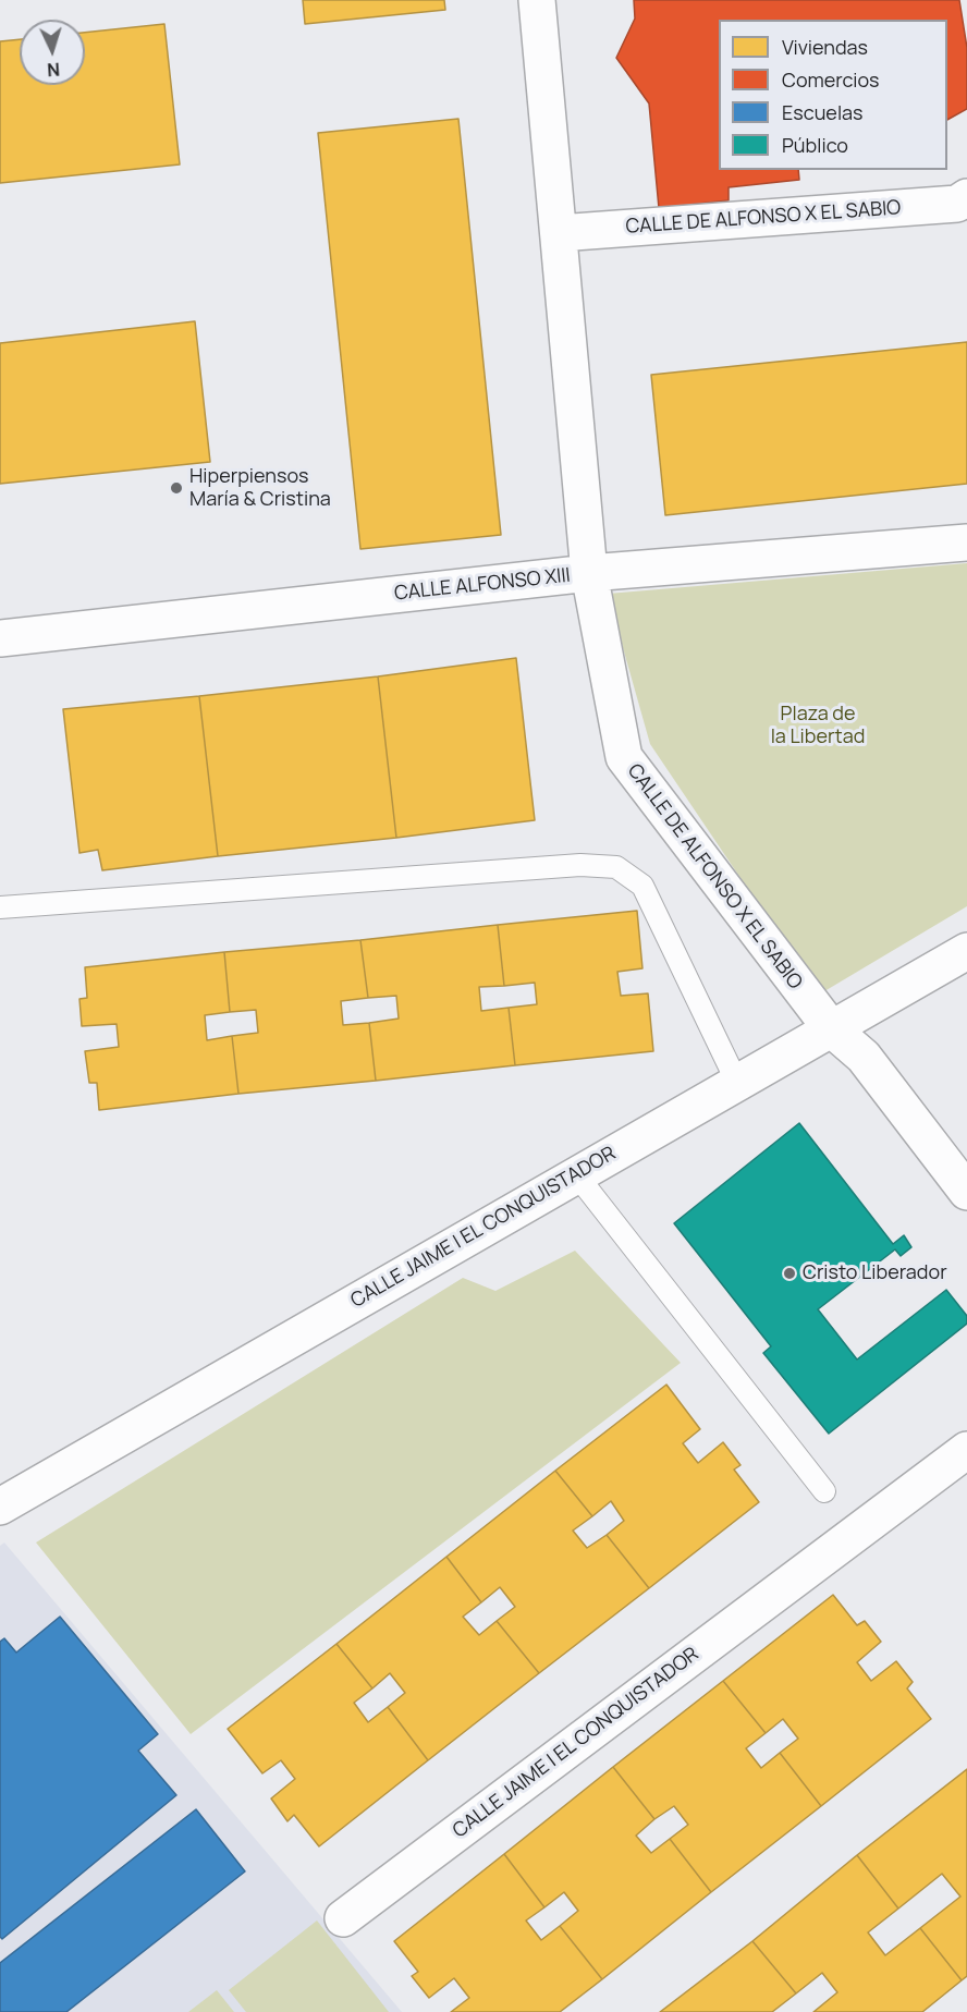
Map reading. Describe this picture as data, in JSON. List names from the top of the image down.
{
  "streets": {
    "street": ["CALLE DE ALFONSO X EL SABIO", "CALLE ALFONSO XIII", "CALLE JAIME I EL CONQUISTADOR"]
  },
  "crossings": [
    ["CALLE DE ALFONSO X EL SABIO", "CALLE ALFONSO XIII"],
    ["CALLE DE ALFONSO X EL SABIO", "CALLE JAIME I EL CONQUISTADOR"]
  ],
  "parks": ["Plaza de la Libertad"],
  "places": ["Hiperpiensos María & Cristina", "Cristo Liberador"],
  "legend": [
    "Viviendas",
    "Comercios",
    "Escuelas",
    "Público"
  ],
  "north": "bottom"
}
